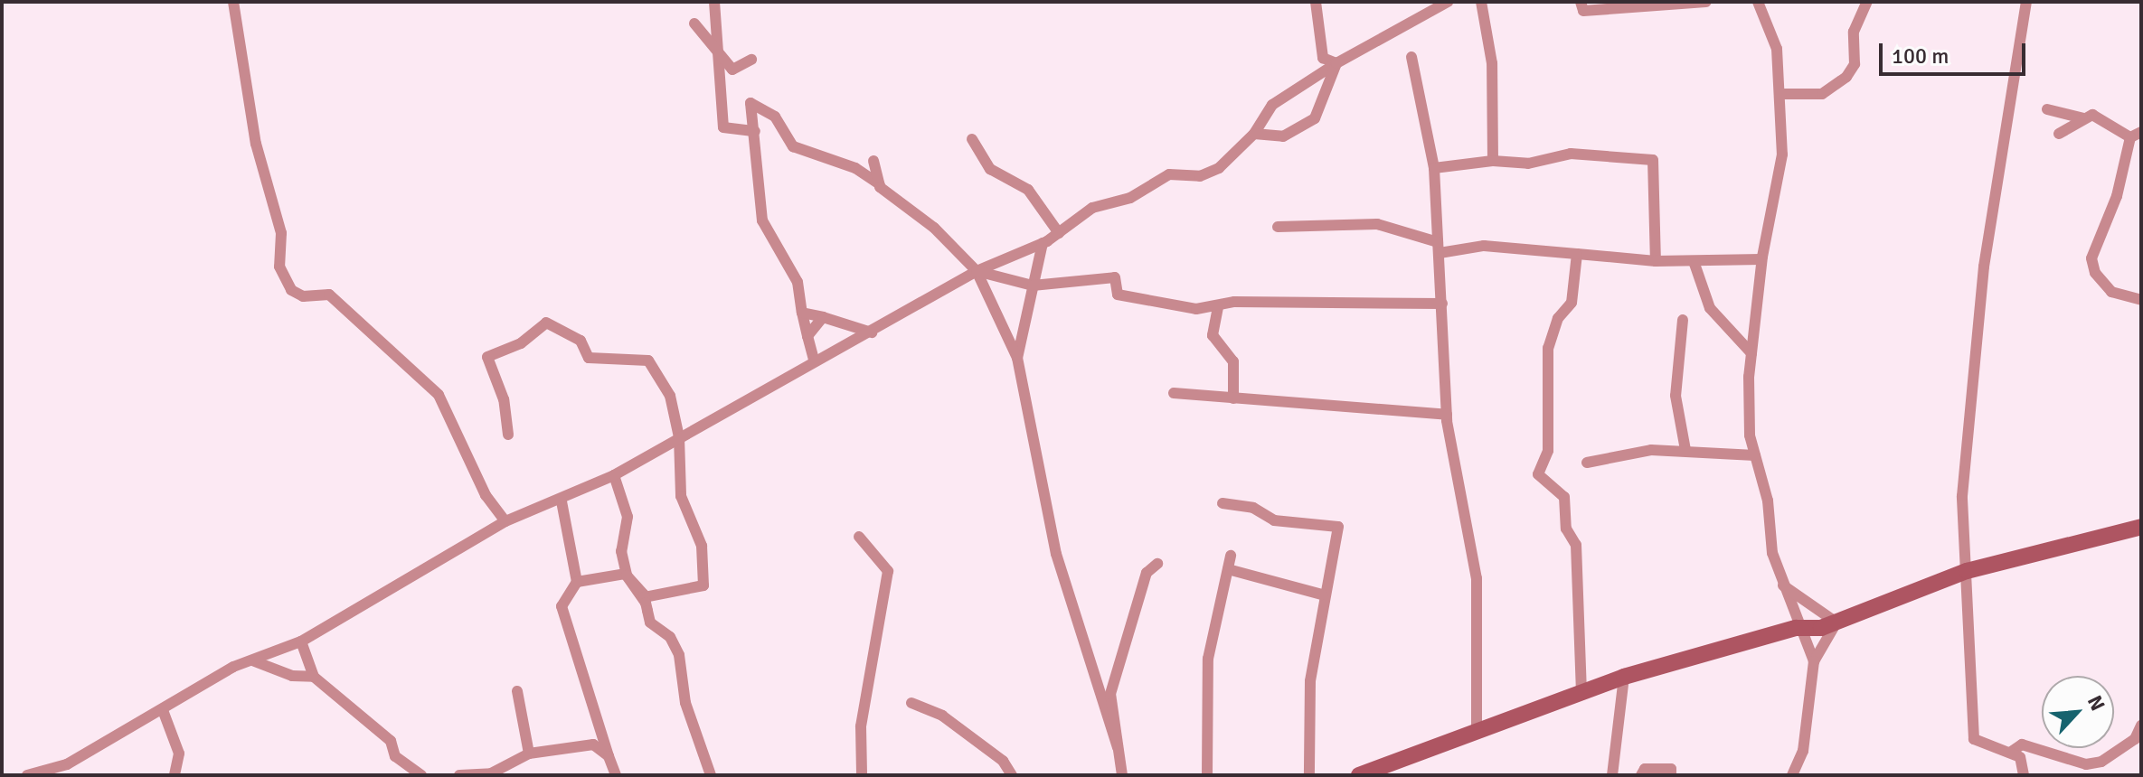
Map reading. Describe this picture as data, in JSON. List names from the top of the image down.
{
  "scale_bar": "100 m",
  "north": "top right"
}
